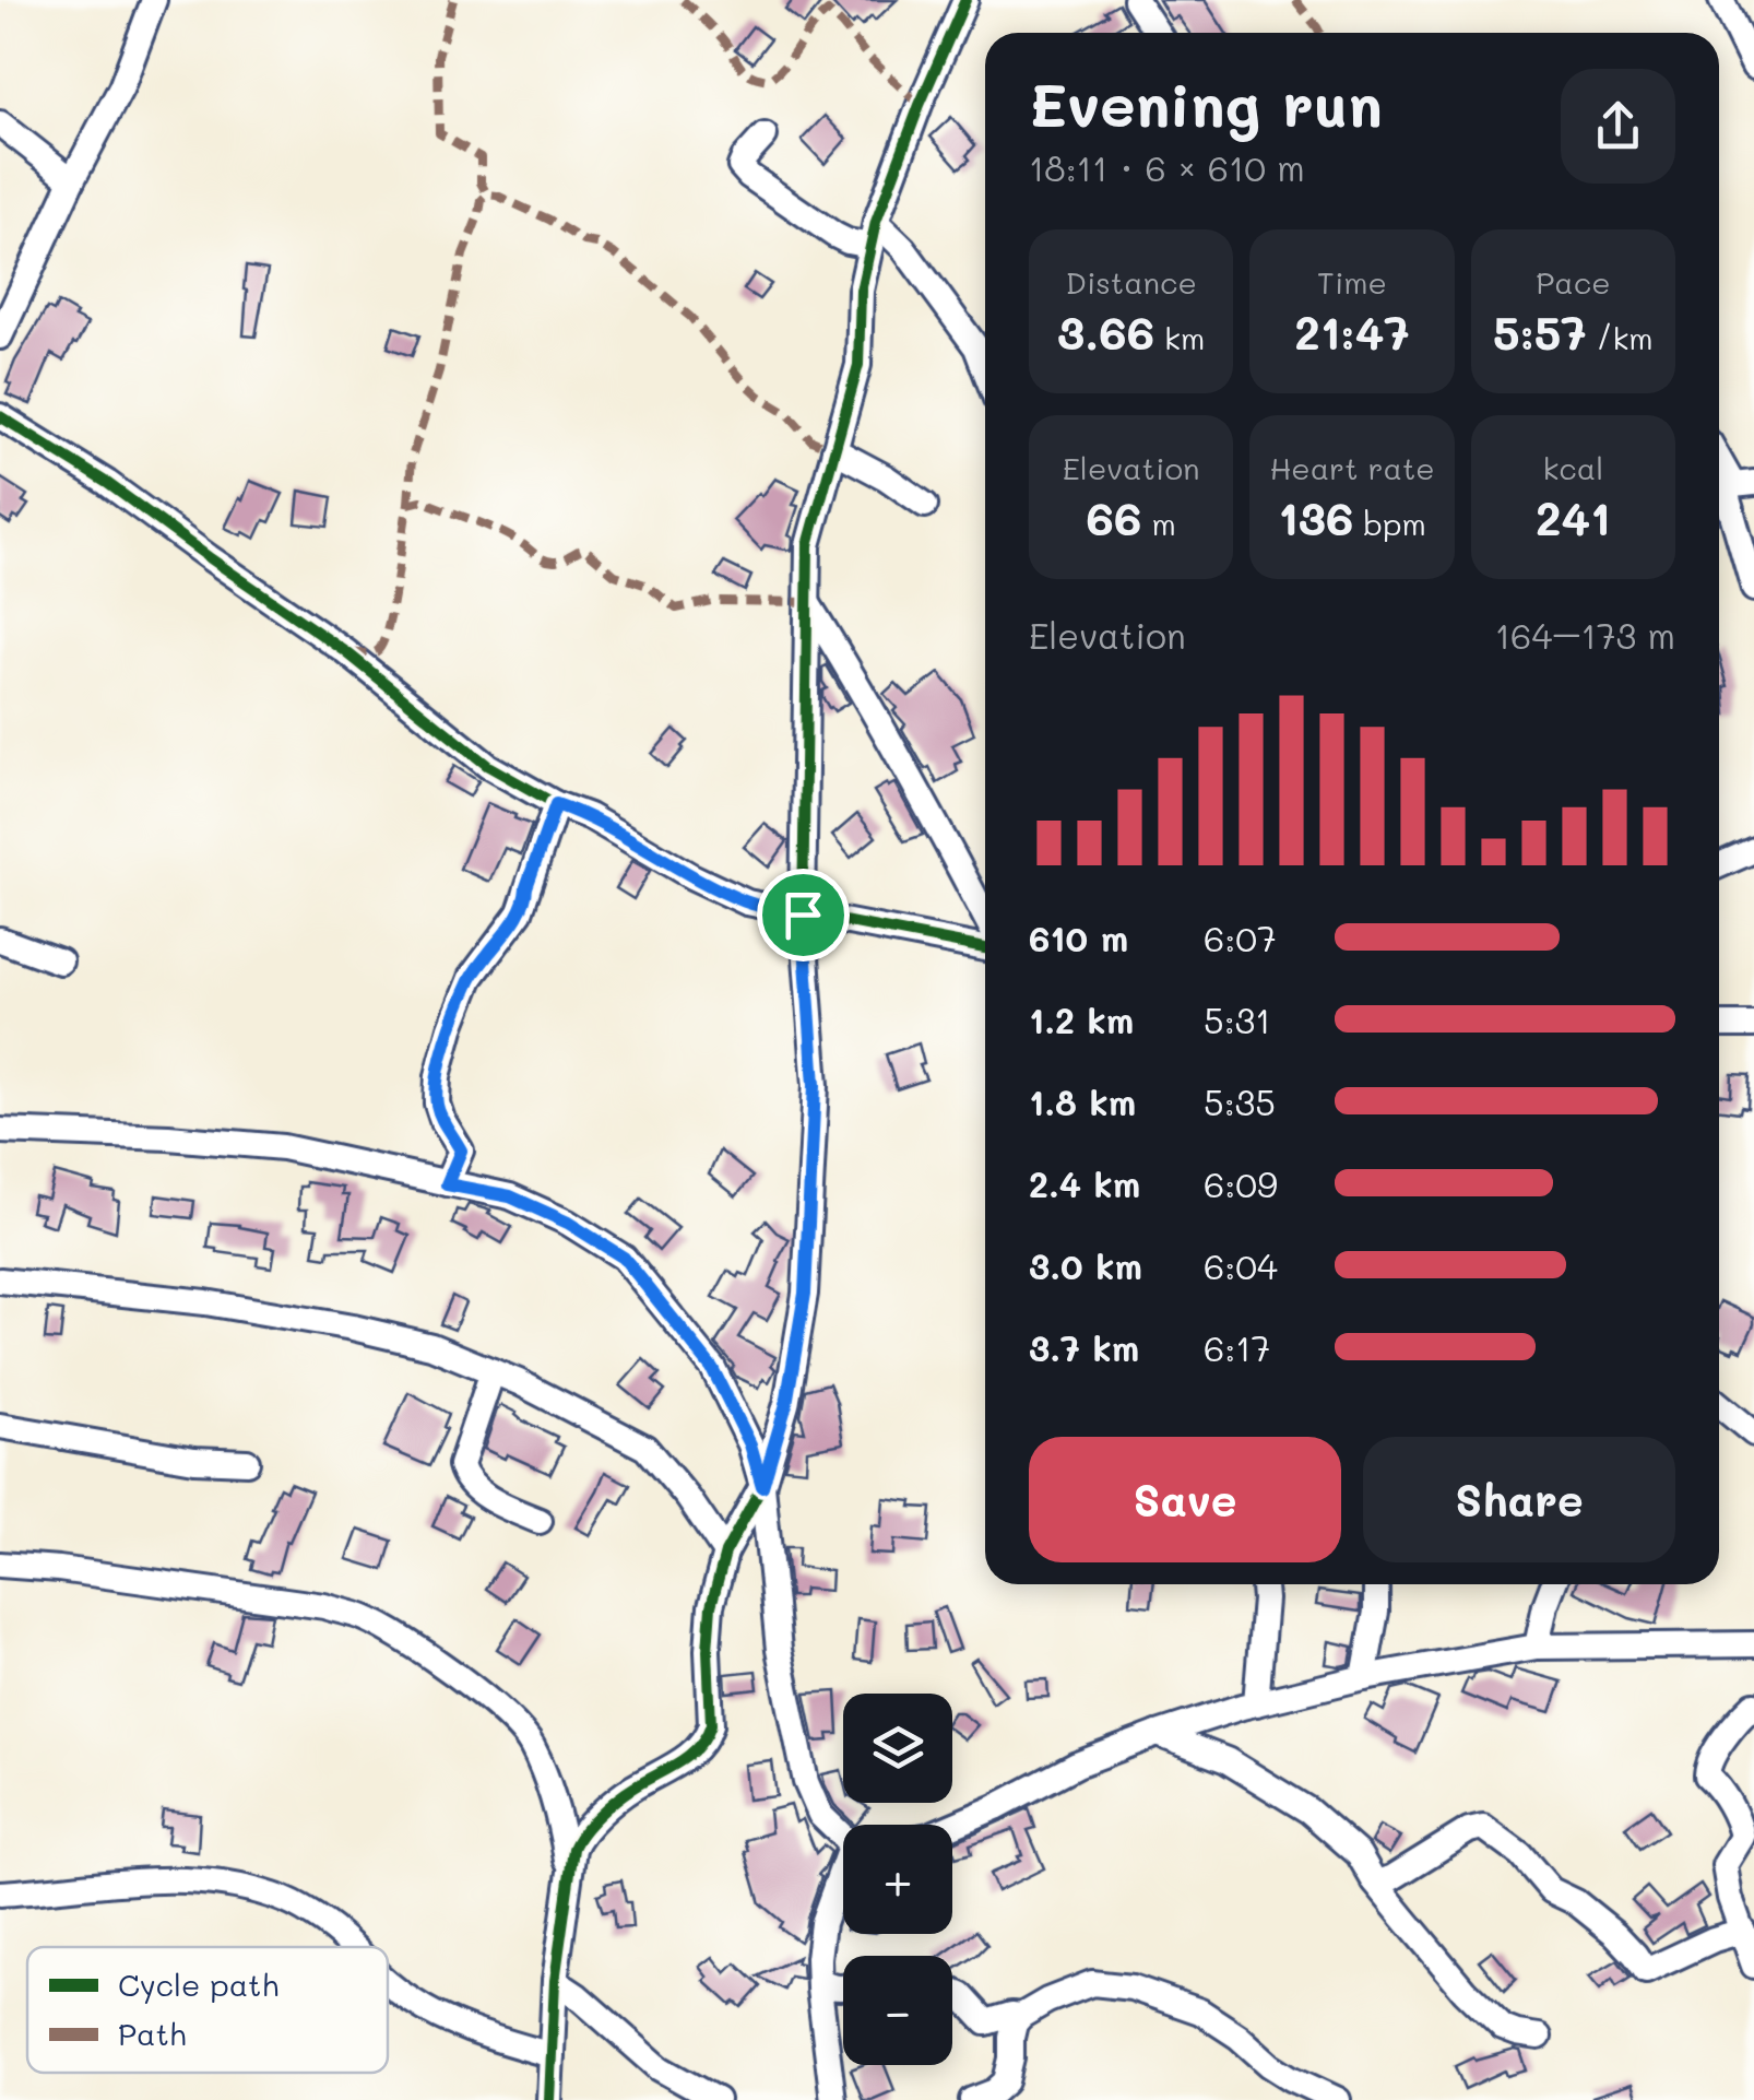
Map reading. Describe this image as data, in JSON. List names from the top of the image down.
{
  "legend": ["Cycle path", "Path"],
  "page": {
    "heading": ["Evening run", "18:11 · 6 × 610 m"],
    "stats": [
      ["Distance", "3.66 km"],
      ["Time", "21:47"],
      ["Pace", "5:57 /km"],
      ["Elevation", "66 m"],
      ["Heart rate", "136 bpm"],
      ["kcal", "241"]
    ],
    "chart": ["Elevation", "164–173 m"],
    "list": [
      {
        "name": "610 m",
        "note": "6:07"
      },
      {
        "name": "1.2 km",
        "note": "5:31"
      },
      {
        "name": "1.8 km",
        "note": "5:35"
      },
      {
        "name": "2.4 km",
        "note": "6:09"
      },
      {
        "name": "3.0 km",
        "note": "6:04"
      },
      {
        "name": "3.7 km",
        "note": "6:17"
      }
    ],
    "buttons": ["Save", "Share"],
    "map_buttons": ["+", "−"]
  }
}
